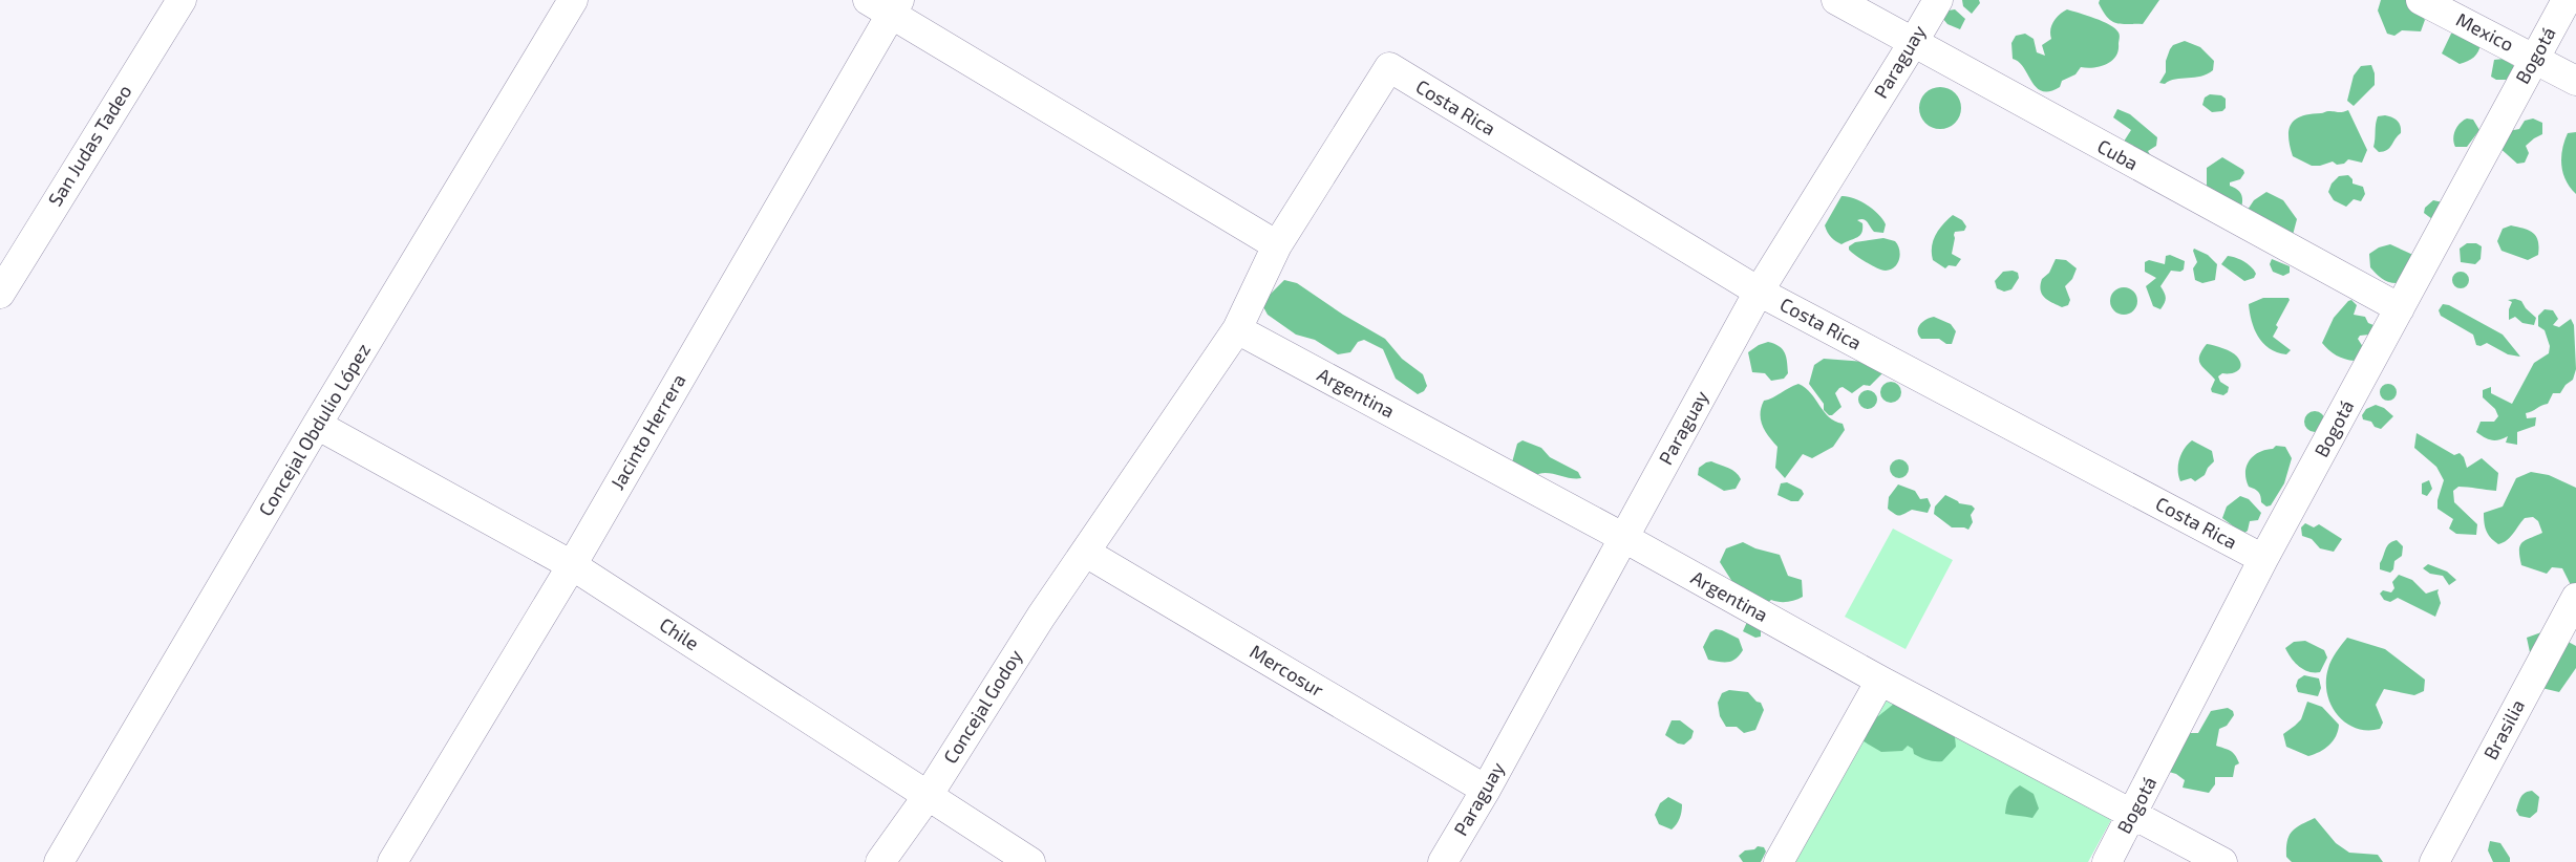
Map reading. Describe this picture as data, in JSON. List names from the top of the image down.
{
  "streets": {
    "street": [
      "Mexico",
      "Bogotá",
      "Paraguay",
      "Costa Rica",
      "San Judas Tadeo",
      "Cuba",
      "Argentina",
      "Concejal Obdulio López",
      "Jacinto Herrera",
      "Chile",
      "Mercosur",
      "Concejal Godoy",
      "Brasilia"
    ]
  },
  "crossings": [
    ["Mexico", "Bogotá"],
    ["Bogotá", "Costa Rica"],
    ["Bogotá", "Cuba"],
    ["Bogotá", "Argentina"],
    ["Paraguay", "Costa Rica"],
    ["Paraguay", "Cuba"],
    ["Paraguay", "Argentina"],
    ["Paraguay", "Mercosur"],
    ["Costa Rica", "Concejal Godoy"],
    ["Argentina", "Concejal Godoy"],
    ["Concejal Obdulio López", "Chile"],
    ["Jacinto Herrera", "Chile"],
    ["Chile", "Concejal Godoy"],
    ["Mercosur", "Concejal Godoy"]
  ]
}
